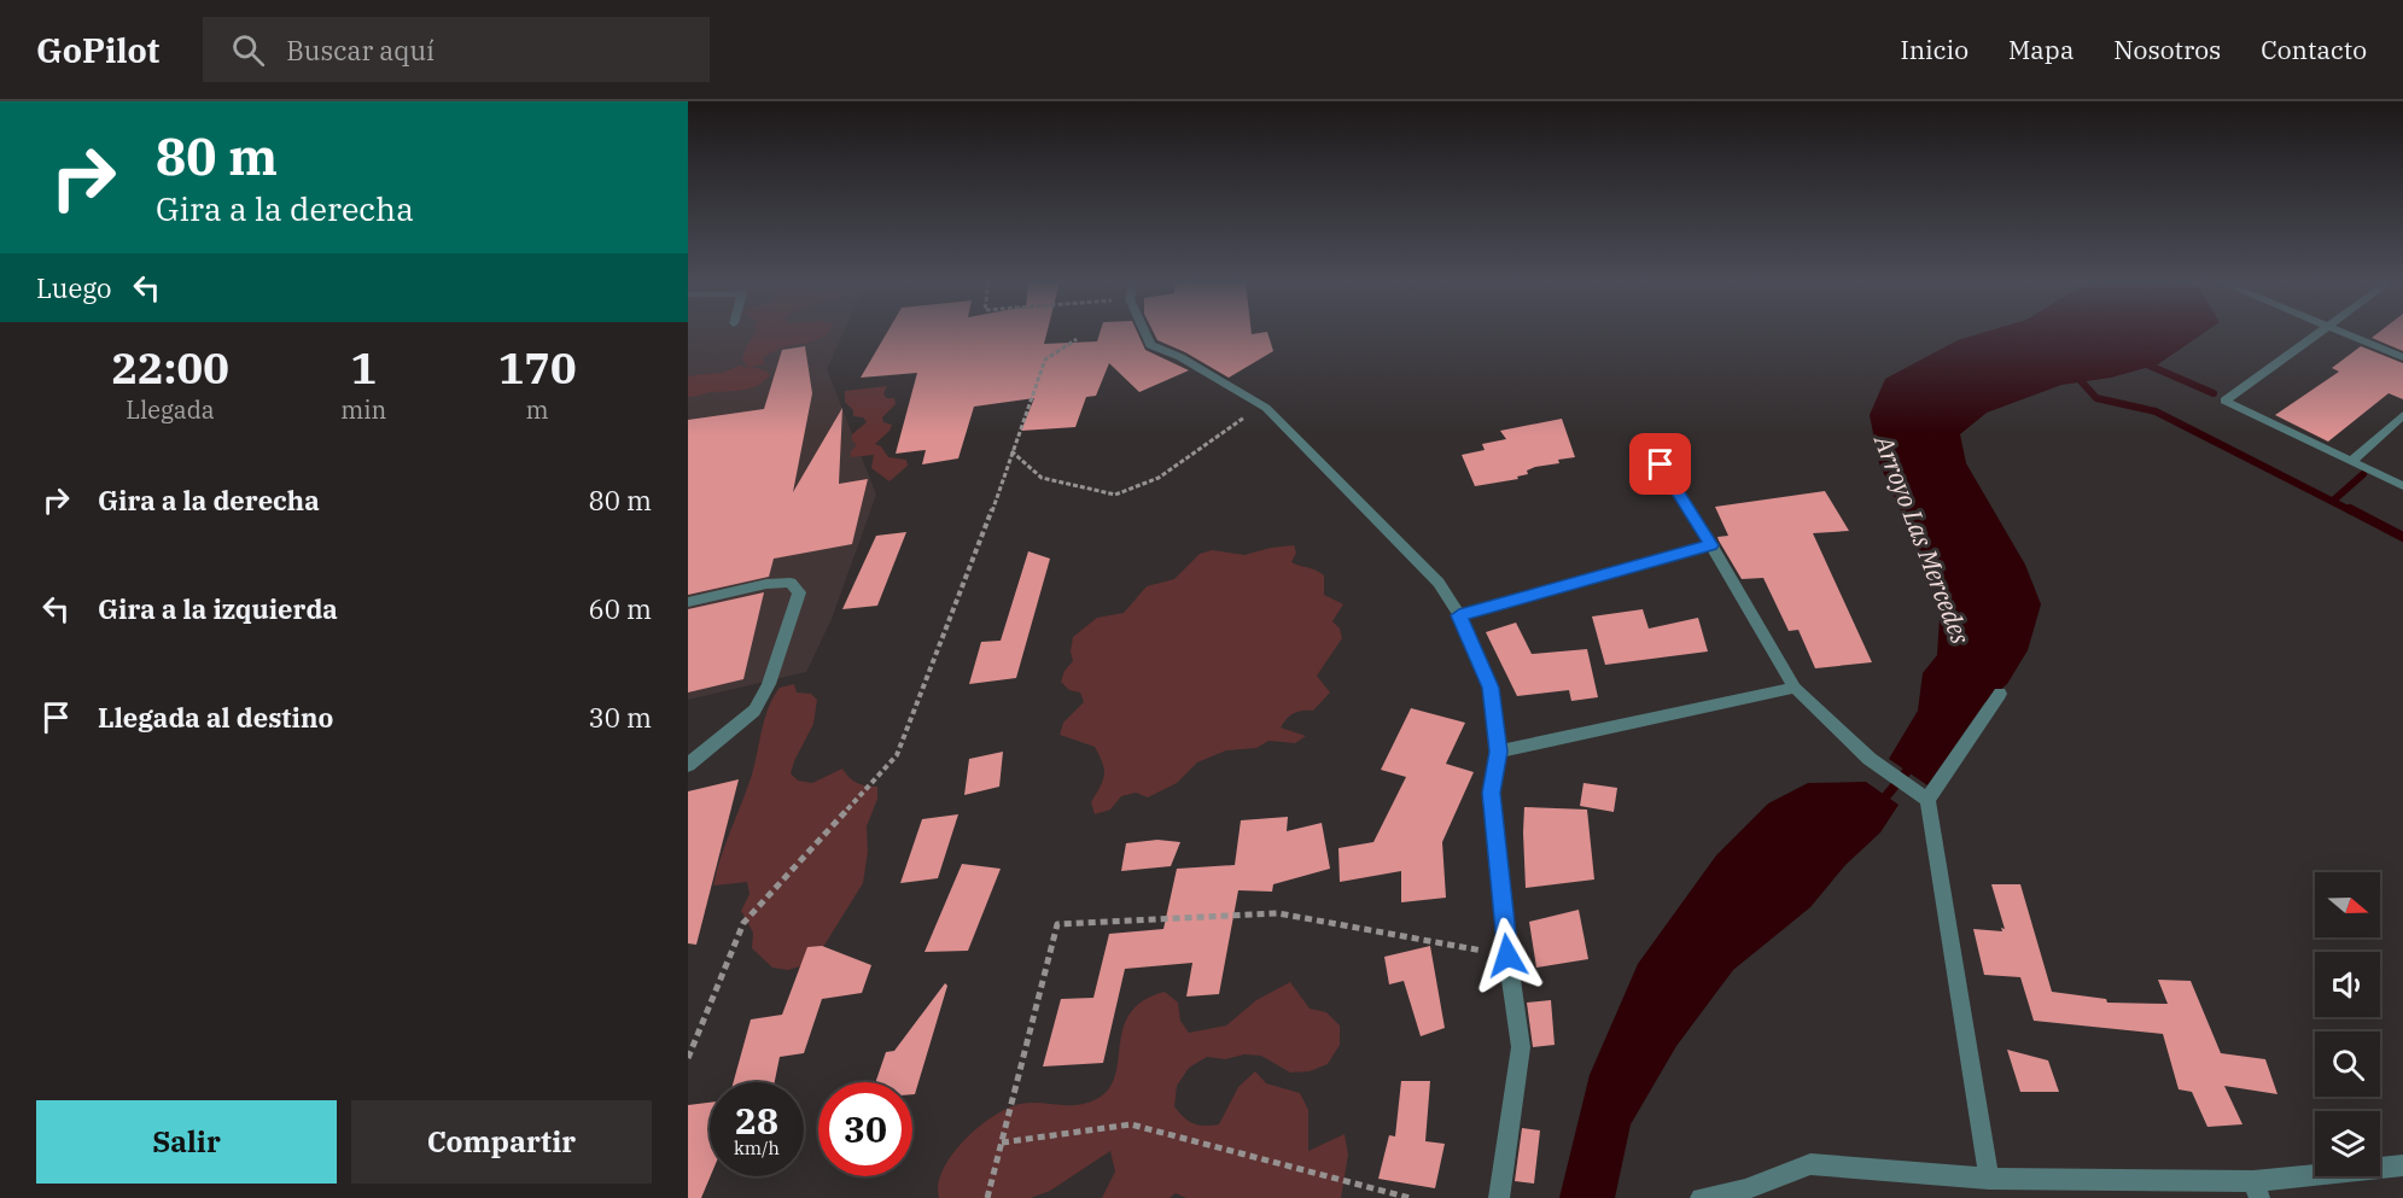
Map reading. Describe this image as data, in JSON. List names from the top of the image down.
{
  "water": ["Arroyo Las Mercedes"],
  "north": "right",
  "page": {
    "header": "GoPilot",
    "search": "Buscar aquí",
    "nav": [
      "Inicio",
      "Mapa",
      "Nosotros",
      "Contacto"
    ],
    "turn": ["80 m", "Gira a la derecha"],
    "then": "Luego",
    "eta": [
      "22:00",
      "Llegada",
      "1",
      "min",
      "170",
      "m"
    ],
    "list": [
      {
        "name": "Gira a la derecha",
        "value": "80 m"
      },
      {
        "name": "Gira a la izquierda",
        "value": "60 m"
      },
      {
        "name": "Llegada al destino",
        "value": "30 m"
      }
    ],
    "speed": "28 km/h",
    "limit": "30",
    "buttons": ["Salir", "Compartir"]
  }
}
